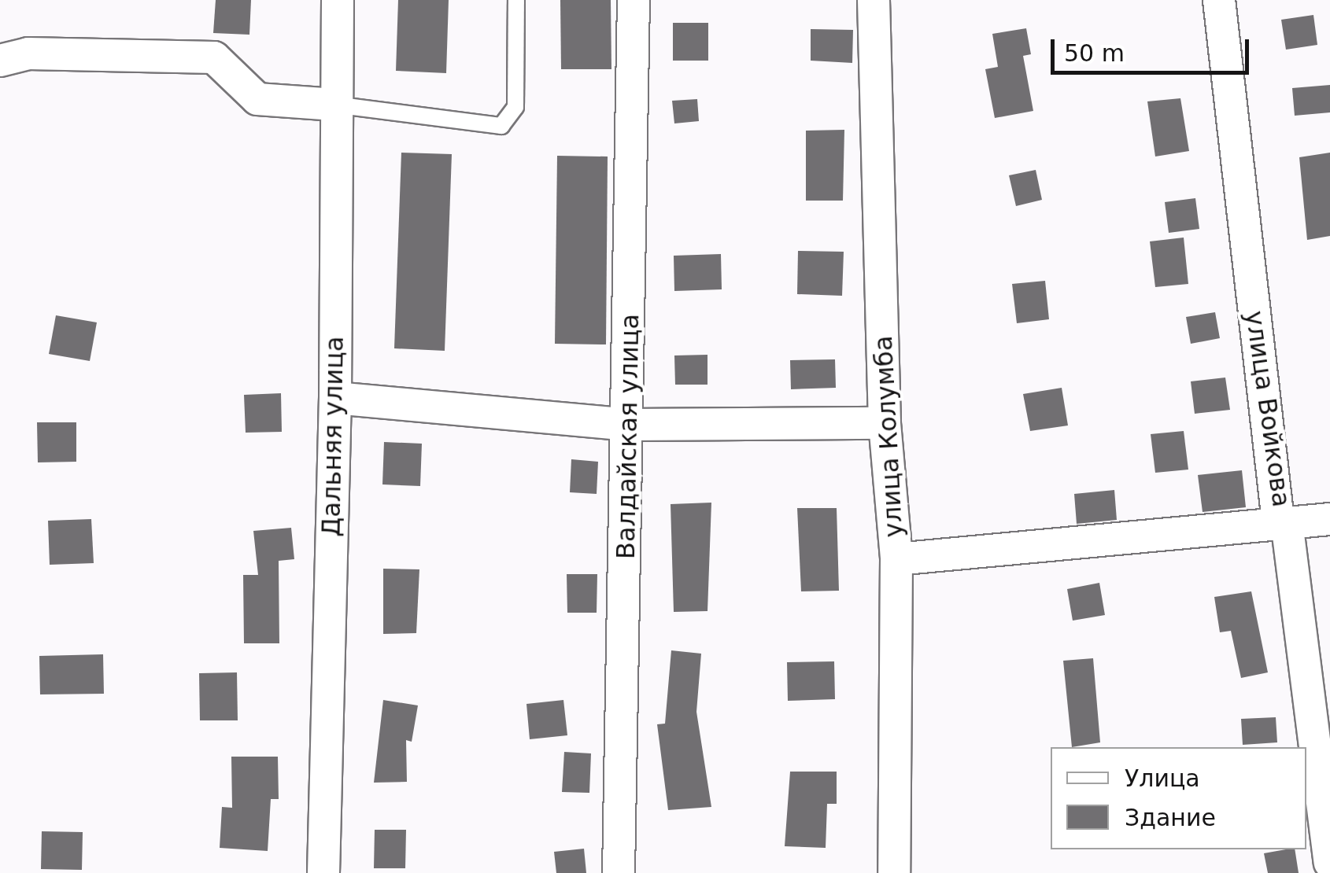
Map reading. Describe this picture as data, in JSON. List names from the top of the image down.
{
  "streets": {
    "street": [
      "улица Войкова",
      "Дальняя улица",
      "Валдайская улица",
      "улица Колумба"
    ]
  },
  "legend": ["Улица", "Здание"],
  "scale_bar": "50 m"
}
